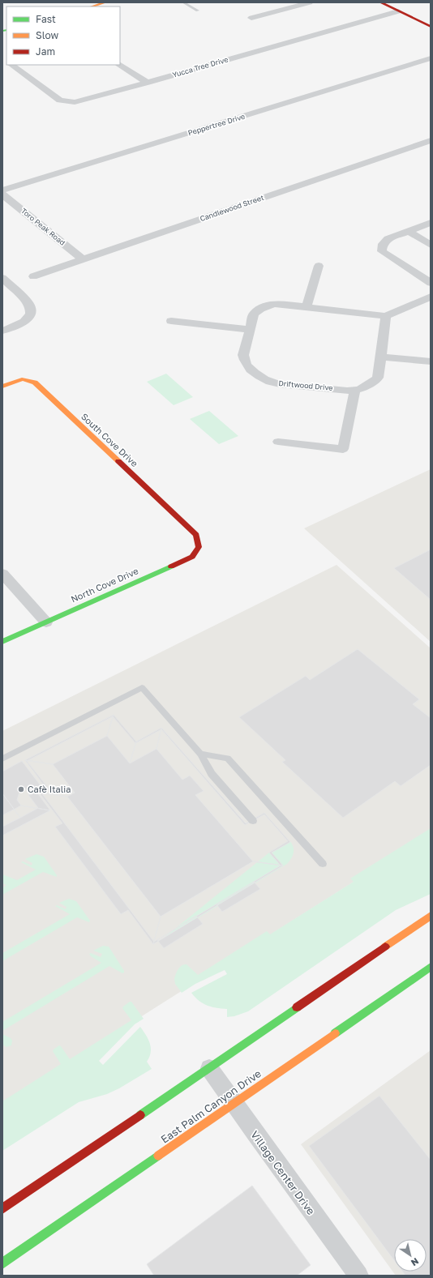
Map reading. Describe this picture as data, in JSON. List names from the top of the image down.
{
  "streets": {
    "street": [
      "Yucca Tree Drive",
      "Peppertree Drive",
      "Candlewood Street",
      "Toro Peak Road",
      "Driftwood Drive",
      "South Cove Drive",
      "North Cove Drive",
      "East Palm Canyon Drive",
      "Village Center Drive"
    ]
  },
  "crossings": [
    ["Candlewood Street", "Toro Peak Road"],
    ["South Cove Drive", "North Cove Drive"],
    ["East Palm Canyon Drive", "Village Center Drive"]
  ],
  "places": ["Cafè Italia"],
  "legend": ["Fast", "Slow", "Jam"],
  "north": "bottom right"
}
